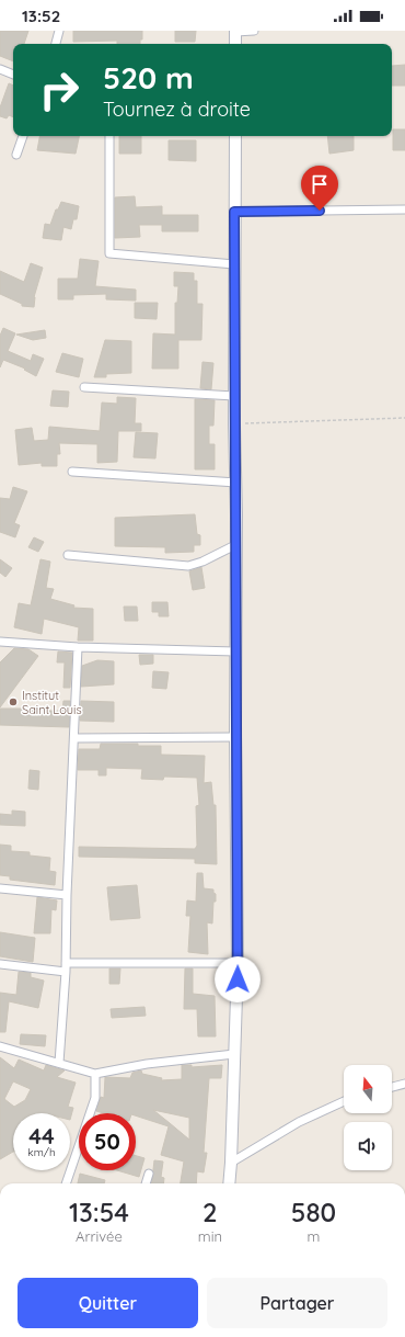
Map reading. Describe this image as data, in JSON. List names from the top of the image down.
{
  "places": ["Institut Saint Louis"],
  "north": "top",
  "page": {
    "status": "13:52",
    "turn": ["520 m", "Tournez à droite"],
    "speed": "44 km/h",
    "limit": "50",
    "eta": [
      "13:54",
      "Arrivée",
      "2",
      "min",
      "580",
      "m"
    ],
    "buttons": ["Quitter", "Partager"]
  }
}
